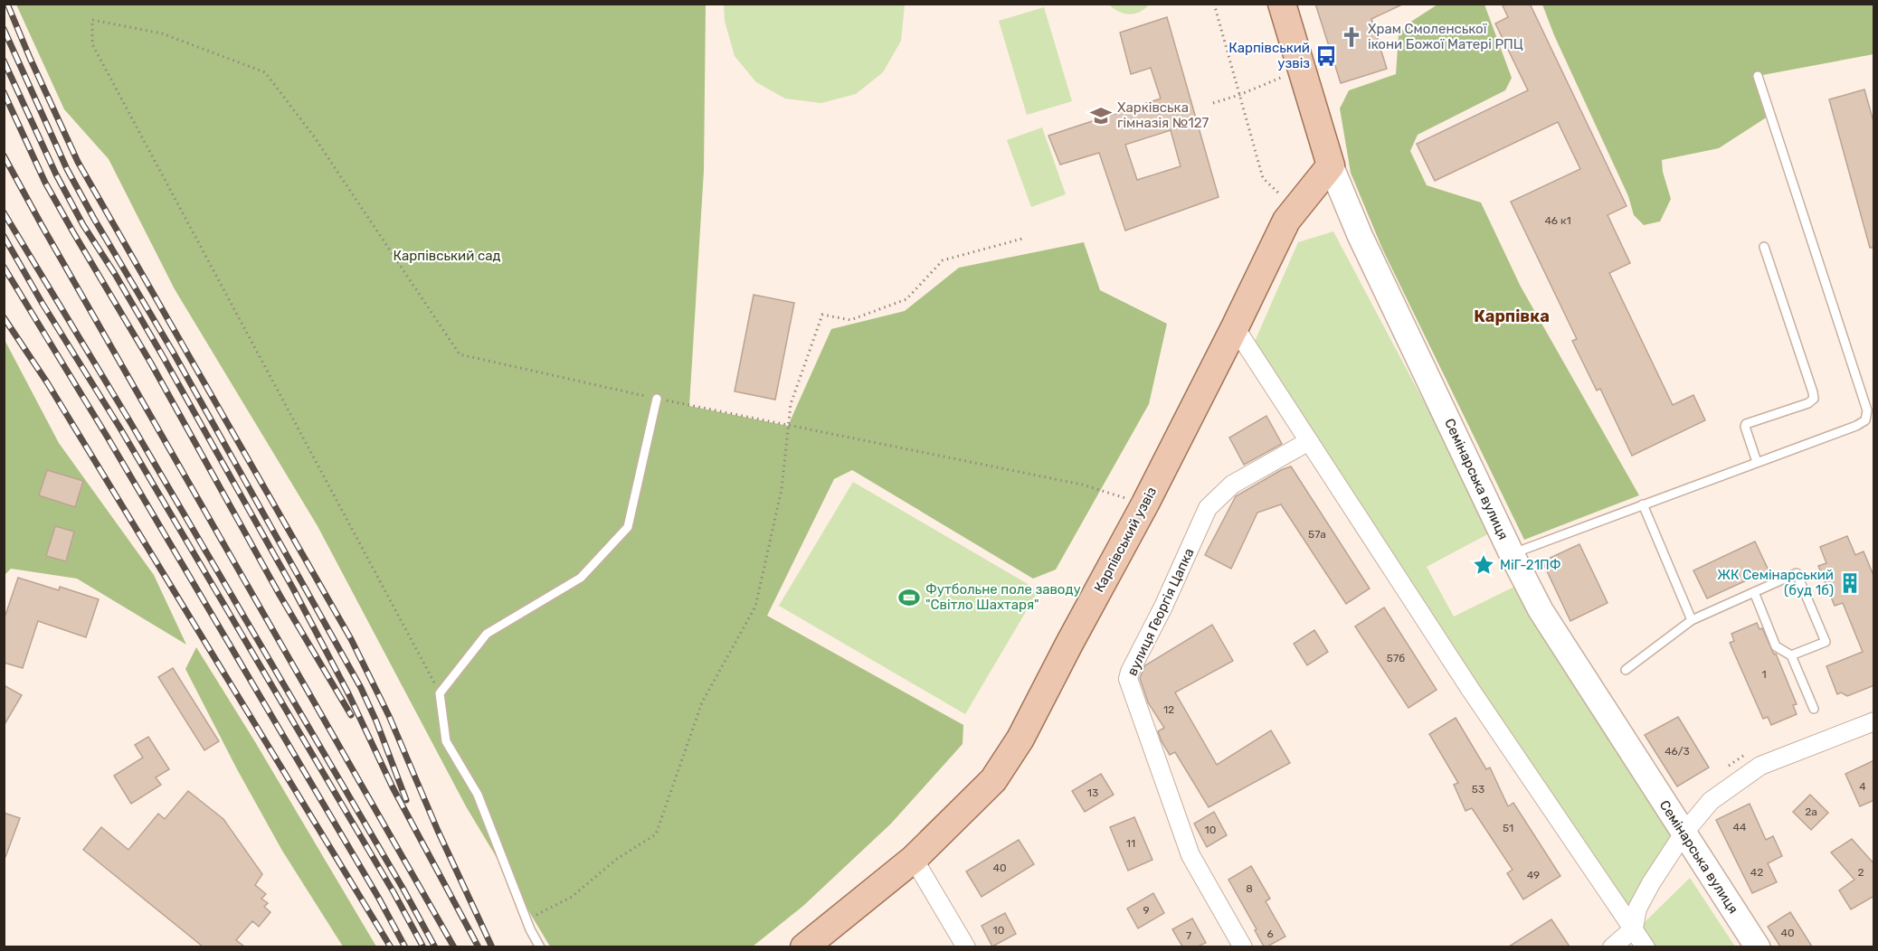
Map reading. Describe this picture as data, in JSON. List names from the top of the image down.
{
  "streets": {
    "main road": ["Семінарська вулиця", "Карпівський узвіз"],
    "street": ["вулиця Георгія Цапка"]
  },
  "crossings": [
    ["Семінарська вулиця", "Карпівський узвіз"]
  ],
  "districts": ["Карпівка"],
  "parks": ["Карпівський сад"],
  "places": {
    "church": ["Храм Смоленської ікони Божої Матері РПЦ"],
    "bus stop": ["Карпівський узвіз"],
    "school or university": ["Харківська гімназія №127"],
    "place": ["МіГ-21ПФ"],
    "building": ["ЖК Семінарський (буд 1б)"],
    "sports": ["Футбольне поле заводу \"Світло Шахтаря\""]
  },
  "house_numbers": [
    "46 к1",
    "57а",
    "57б",
    "1",
    "12",
    "46/3",
    "4",
    "53",
    "13",
    "2а",
    "44",
    "51",
    "10",
    "11",
    "40",
    "42",
    "2",
    "49",
    "8",
    "9",
    "10",
    "40",
    "6",
    "7"
  ]
}
